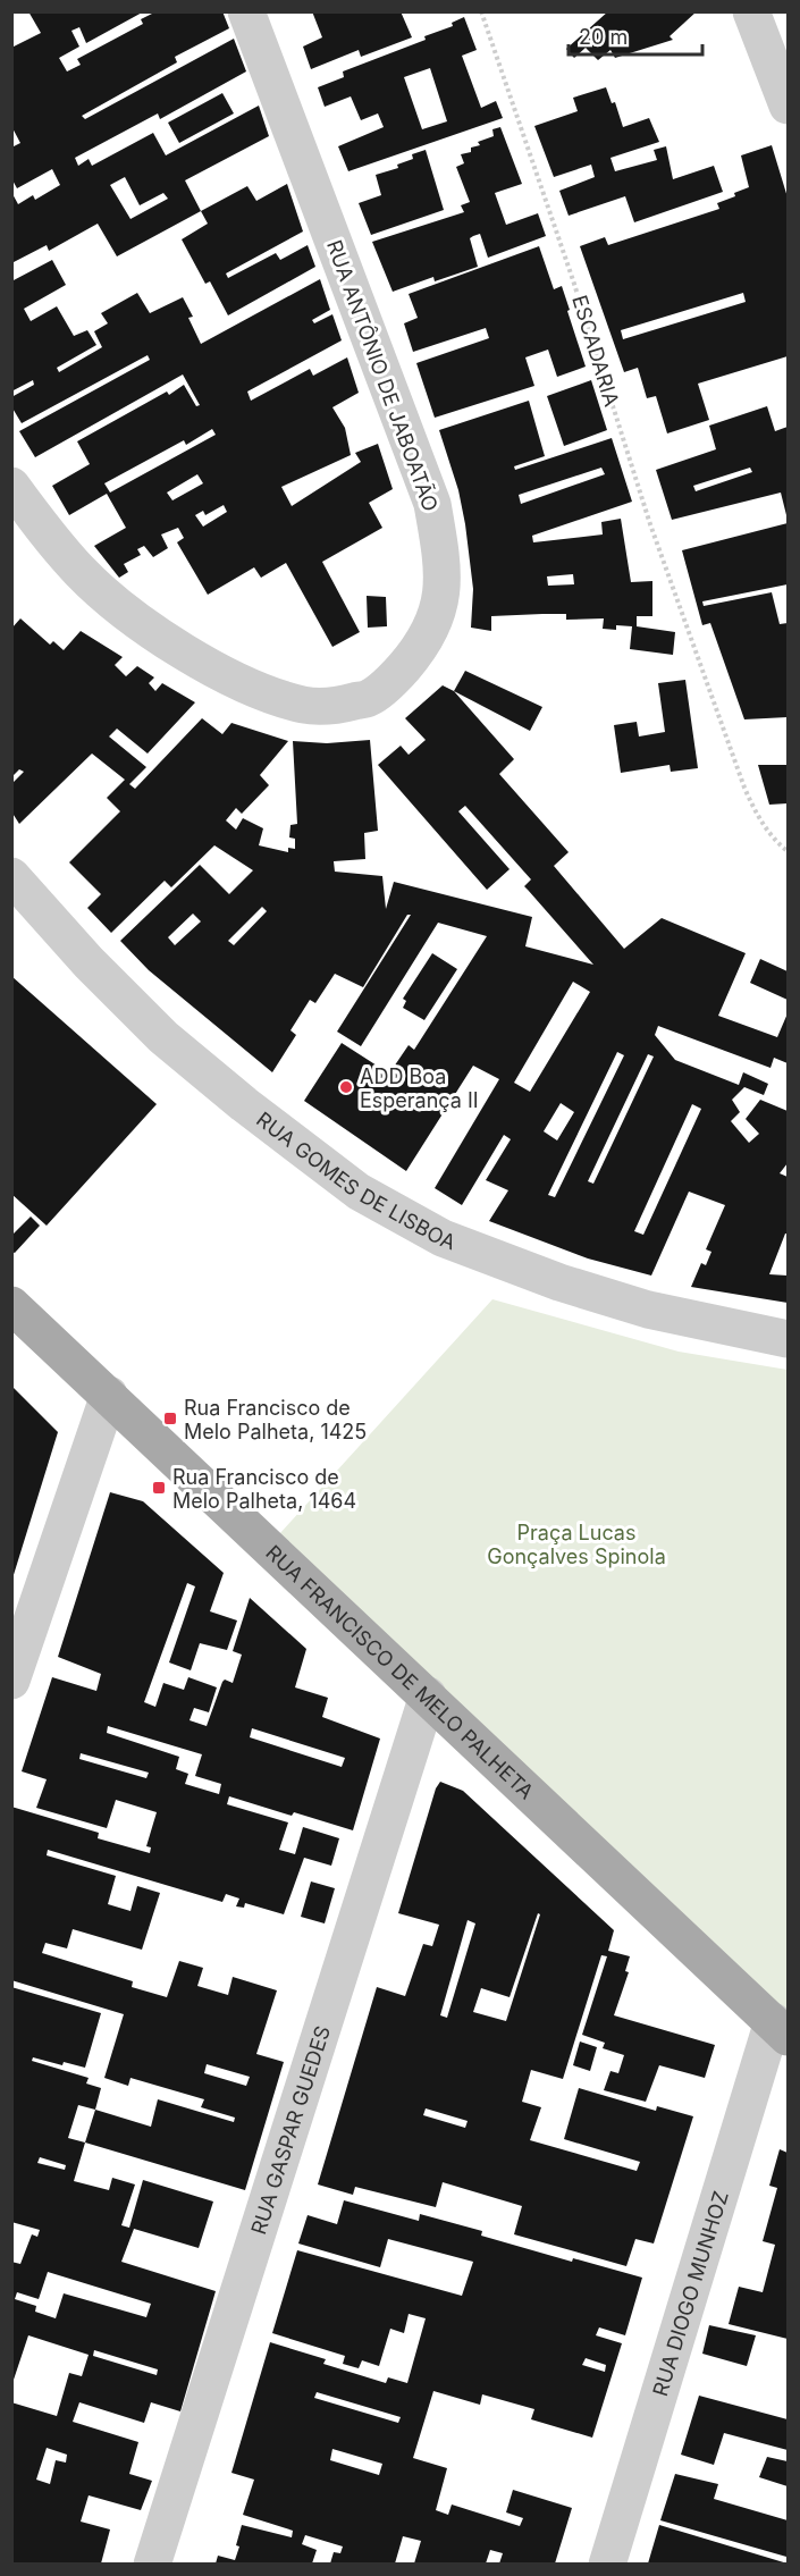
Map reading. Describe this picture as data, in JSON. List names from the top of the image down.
{
  "streets": {
    "main road": ["RUA FRANCISCO DE MELO PALHETA"],
    "street": [
      "RUA ANTÔNIO DE JABOATÃO",
      "RUA GOMES DE LISBOA",
      "RUA GASPAR GUEDES",
      "RUA DIOGO MUNHOZ"
    ],
    "path": ["ESCADARIA"]
  },
  "crossings": [
    ["RUA FRANCISCO DE MELO PALHETA", "RUA GASPAR GUEDES"],
    ["RUA FRANCISCO DE MELO PALHETA", "RUA DIOGO MUNHOZ"]
  ],
  "parks": ["Praça Lucas Gonçalves Spinola"],
  "places": {
    "other": ["ADD Boa Esperança II"],
    "transit": ["Rua Francisco de Melo Palheta, 1425", "Rua Francisco de Melo Palheta, 1464"]
  },
  "scale_bar": "20 m"
}
